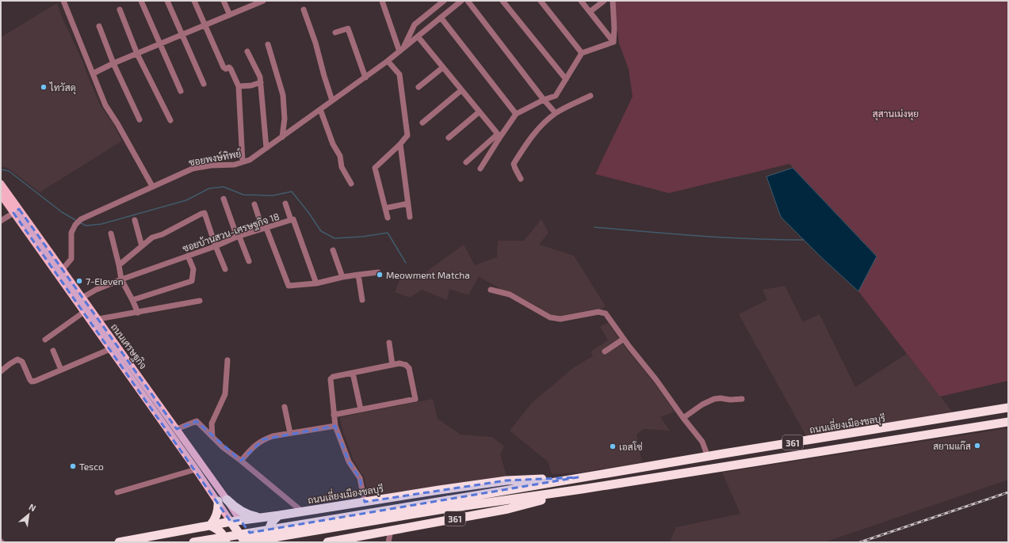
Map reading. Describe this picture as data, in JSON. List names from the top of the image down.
{
  "streets": {
    "highway": ["ถนนเลี่ยงเมืองชลบุรี", "361"],
    "main road": ["ถนนเศรษฐกิจ"],
    "street": ["ซอยพงษ์ทิพย์", "ซอยบ้านสวน-เศรษฐกิจ 18"]
  },
  "crossings": [
    ["ซอยพงษ์ทิพย์", "ถนนเศรษฐกิจ"],
    ["ซอยบ้านสวน-เศรษฐกิจ 18", "ถนนเศรษฐกิจ"],
    ["ถนนเศรษฐกิจ", "ถนนเลี่ยงเมืองชลบุรี"]
  ],
  "parks": ["สุสานเม่งหุย"],
  "places": [
    "ไทวัสดุ",
    "Meowment Matcha",
    "7-Eleven",
    "สยามแก๊ส",
    "เอสโซ่",
    "Tesco"
  ],
  "north": "top right"
}
